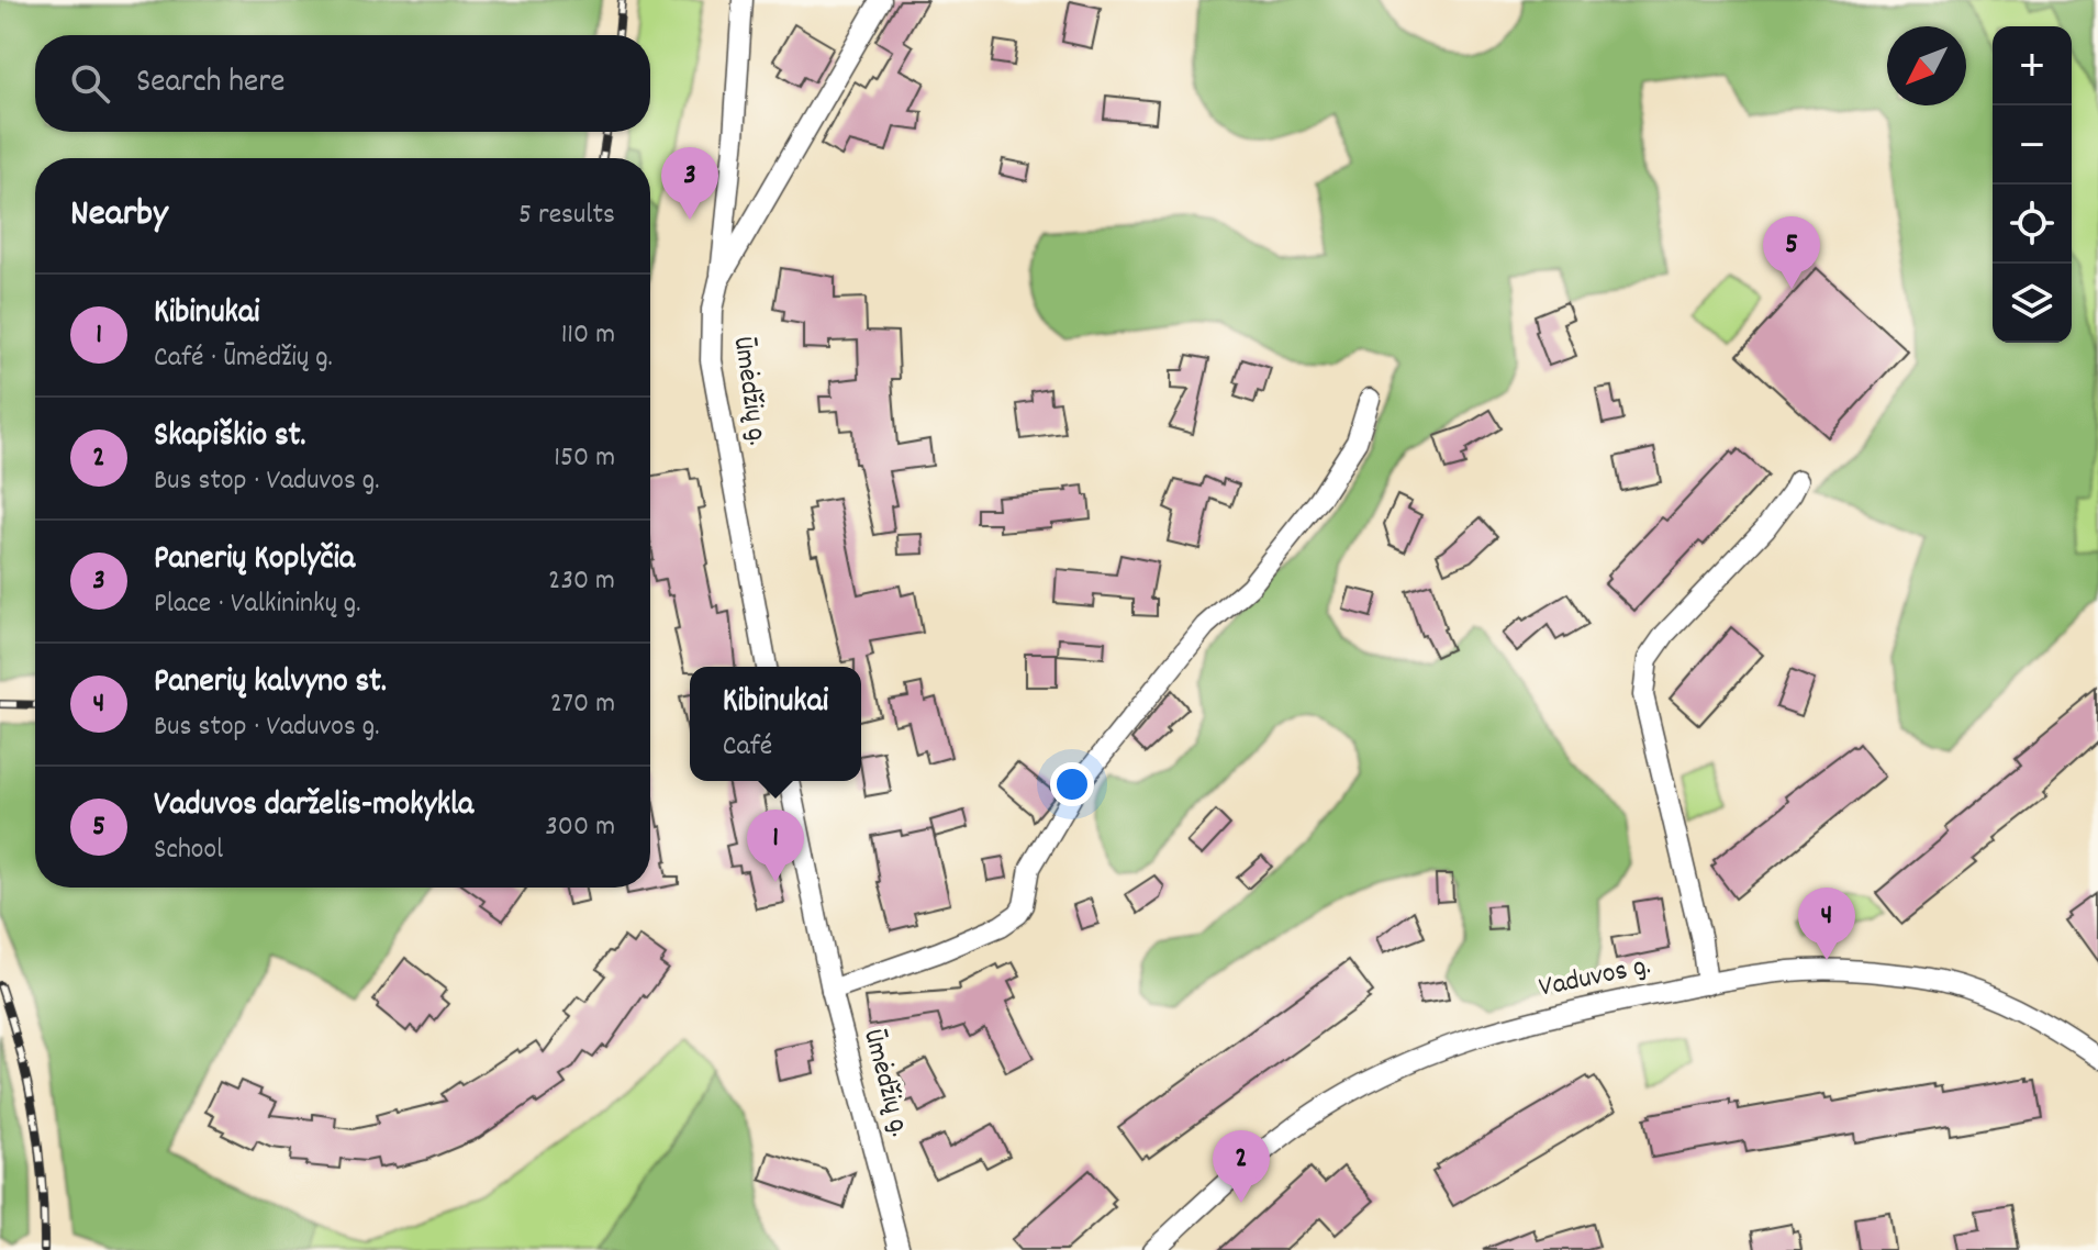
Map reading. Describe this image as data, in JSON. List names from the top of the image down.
{
  "streets": {
    "street": ["Ūmėdžių g.", "Vaduvos g."]
  },
  "north": "bottom left",
  "page": {
    "map_buttons": ["+", "−"],
    "search": "Search here",
    "pins": [
      "3",
      "5",
      "1",
      "4",
      "2"
    ],
    "heading": ["Nearby", "5 results"],
    "list": [
      {
        "mark": "1",
        "name": "Kibinukai",
        "note": "Café · Ūmėdžių g.",
        "value": "110 m"
      },
      {
        "mark": "2",
        "name": "Skapiškio st.",
        "note": "Bus stop · Vaduvos g.",
        "value": "150 m"
      },
      {
        "mark": "3",
        "name": "Panerių Koplyčia",
        "note": "Place · Valkininkų g.",
        "value": "230 m"
      },
      {
        "mark": "4",
        "name": "Panerių kalvyno st.",
        "note": "Bus stop · Vaduvos g.",
        "value": "270 m"
      },
      {
        "mark": "5",
        "name": "Vaduvos darželis-mokykla",
        "note": "School",
        "value": "300 m"
      }
    ],
    "popup": ["Kibinukai", "Café"]
  }
}
